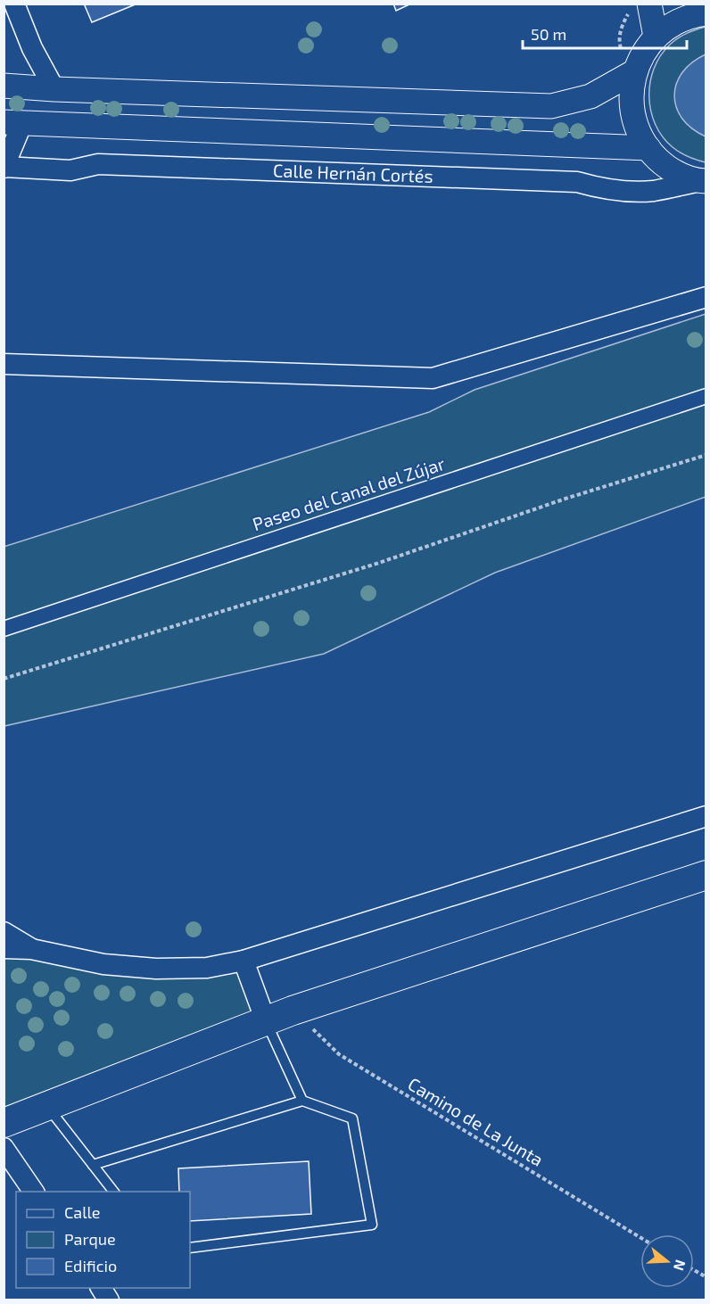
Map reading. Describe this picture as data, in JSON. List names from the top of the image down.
{
  "streets": {
    "street": ["Calle Hernán Cortés", "Paseo del Canal del Zújar"],
    "path": ["Camino de La Junta"]
  },
  "legend": ["Calle", "Parque", "Edificio"],
  "scale_bar": "50 m",
  "north": "right"
}
